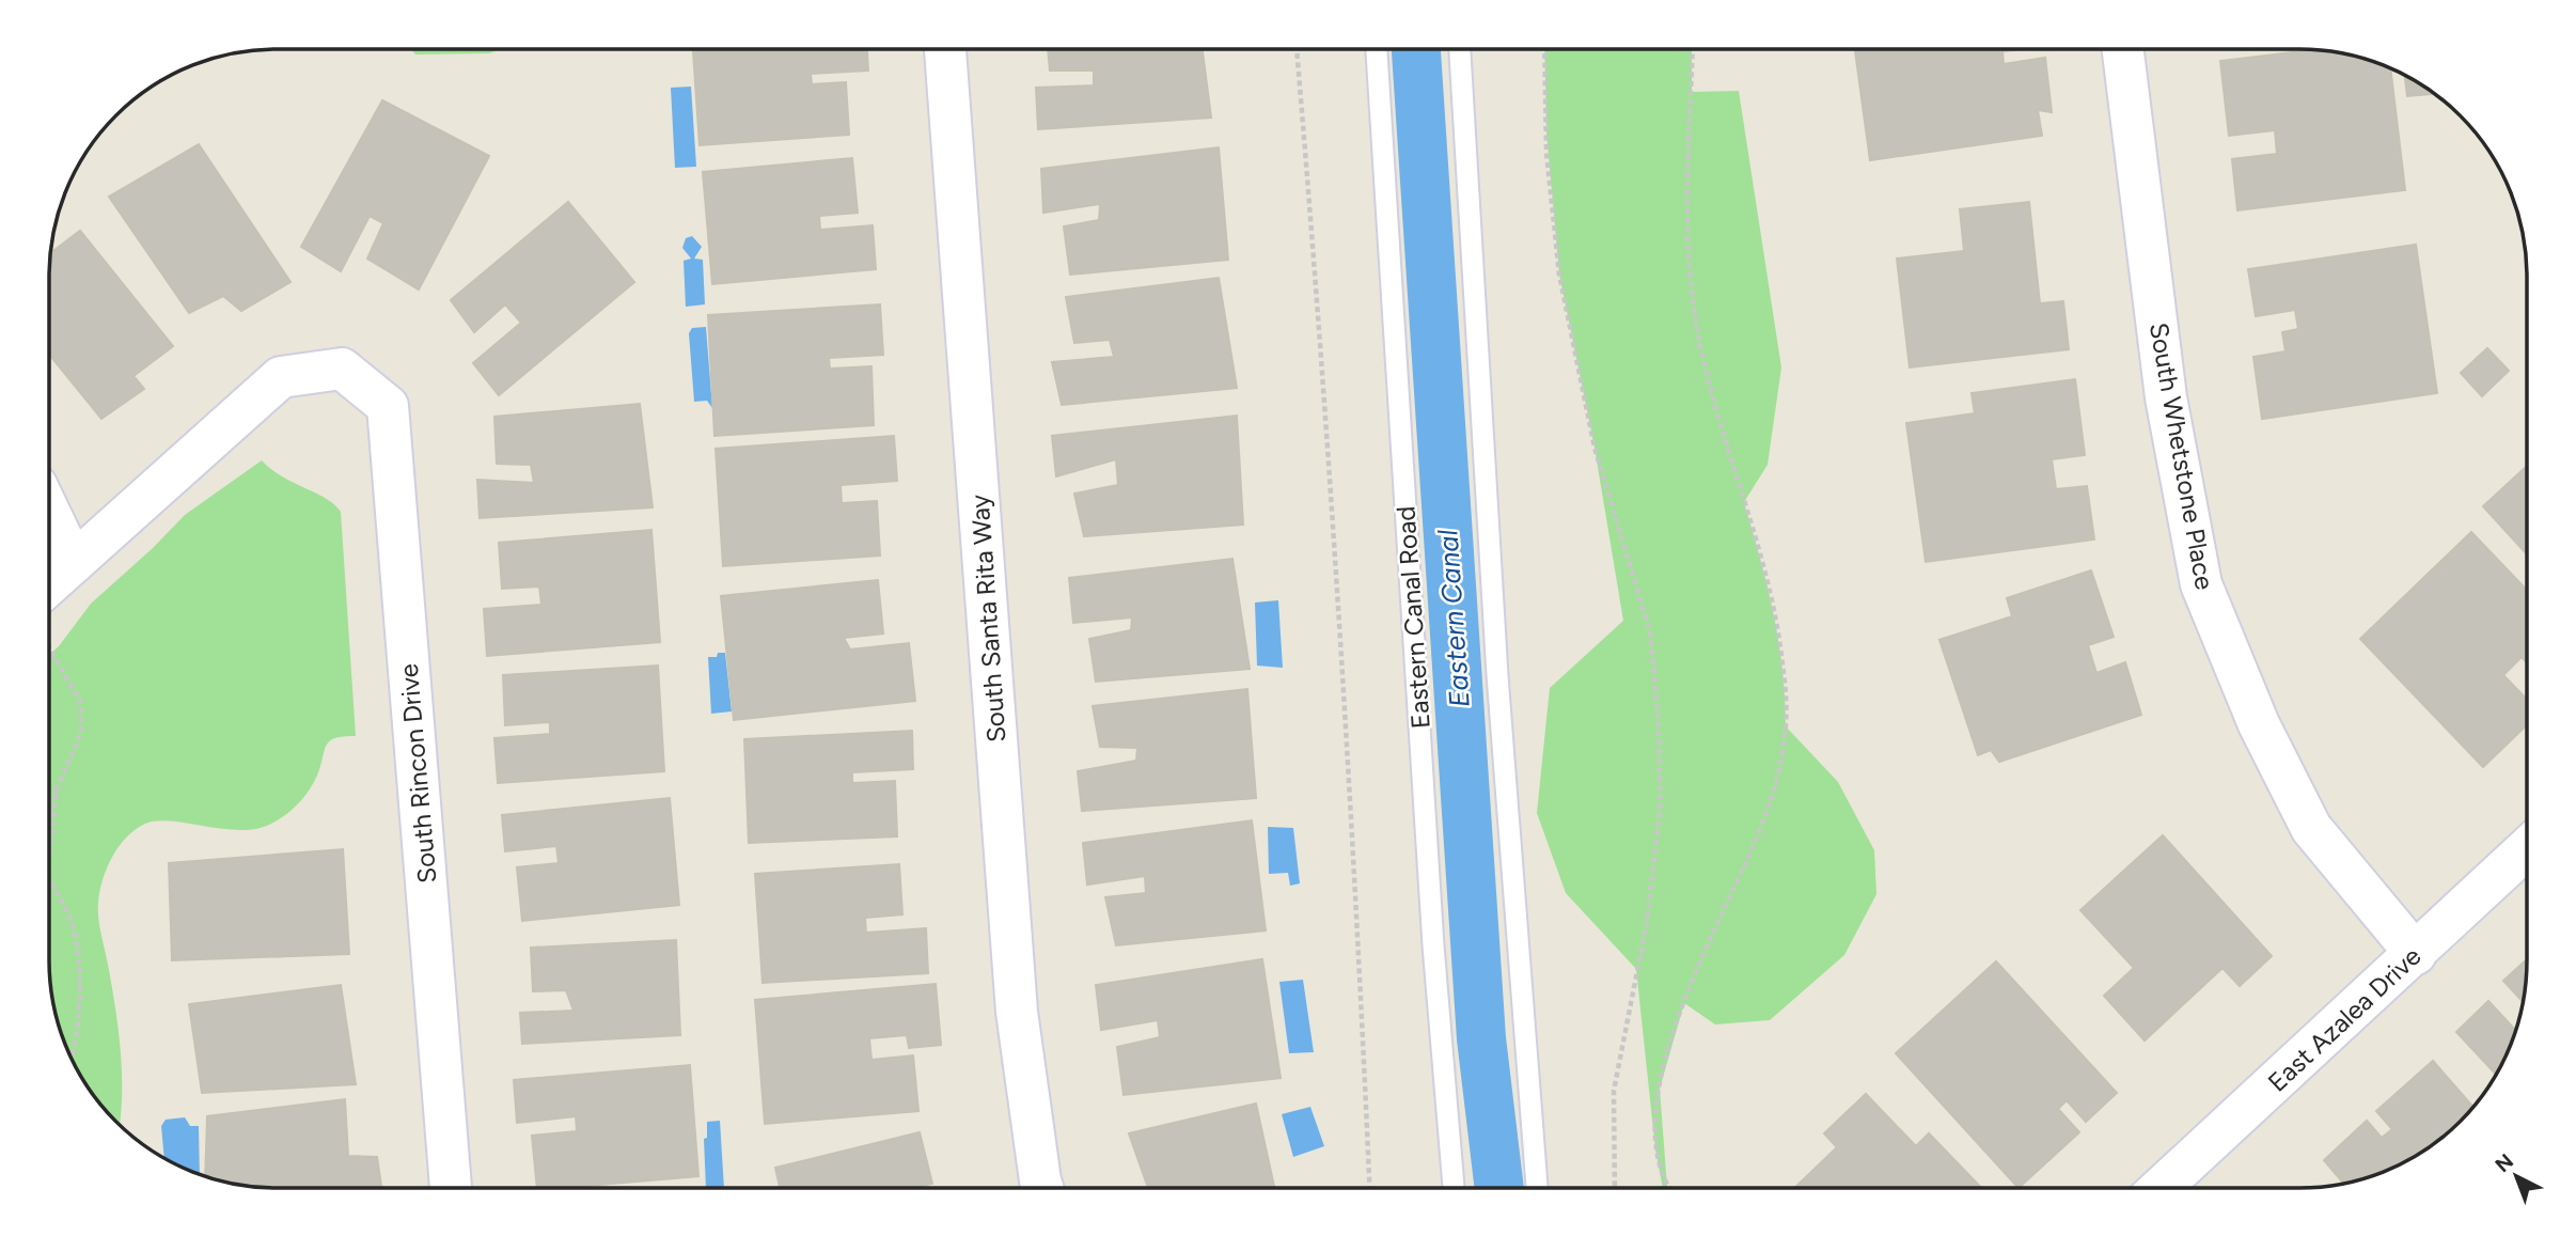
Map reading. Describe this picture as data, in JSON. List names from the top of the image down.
{
  "streets": {
    "street": [
      "South Whetstone Place",
      "South Santa Rita Way",
      "South Rincon Drive",
      "East Azalea Drive"
    ],
    "lane": ["Eastern Canal Road"]
  },
  "crossings": [
    ["South Whetstone Place", "East Azalea Drive"]
  ],
  "water": ["Eastern Canal"],
  "north": "top left"
}
